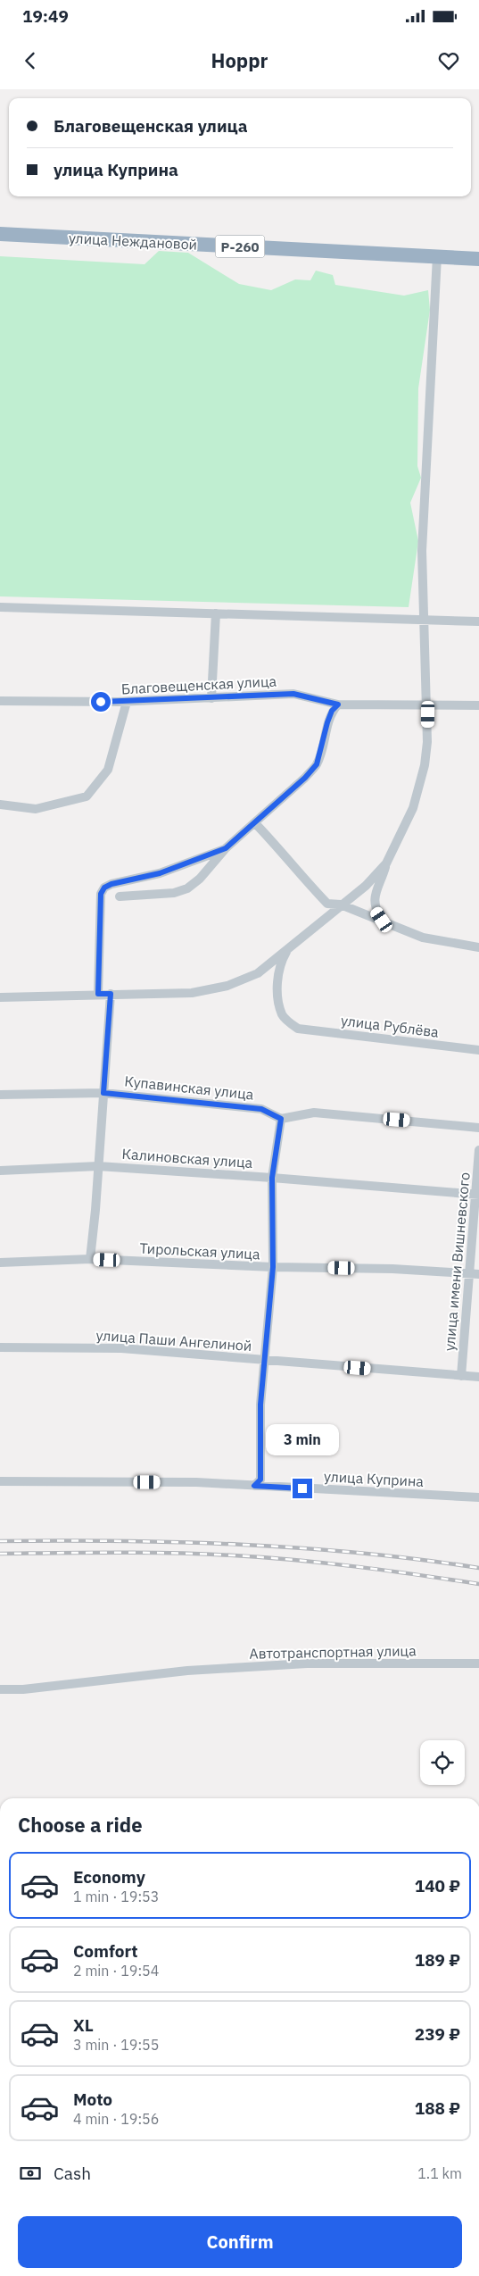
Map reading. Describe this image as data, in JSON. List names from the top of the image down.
{
  "streets": {
    "highway": ["улица Неждановой", "Р-260"],
    "street": [
      "Благовещенская улица",
      "улица Рублёва",
      "Купавинская улица",
      "Калиновская улица",
      "Тирольская улица",
      "улица имени Вишневского",
      "улица Паши Ангелиной",
      "улица Куприна",
      "Автотранспортная улица"
    ]
  },
  "crossings": [
    ["Калиновская улица", "улица имени Вишневского"],
    ["Тирольская улица", "улица имени Вишневского"],
    ["улица имени Вишневского", "улица Паши Ангелиной"]
  ],
  "page": {
    "status": "19:49",
    "header": "Hoppr",
    "banner": ["Благовещенская улица", "улица Куприна"],
    "bubble": "3 min",
    "heading": "Choose a ride",
    "list": [
      {
        "name": "Economy",
        "note": "1 min · 19:53",
        "value": "140 ₽"
      },
      {
        "name": "Comfort",
        "note": "2 min · 19:54",
        "value": "189 ₽"
      },
      {
        "name": "XL",
        "note": "3 min · 19:55",
        "value": "239 ₽"
      },
      {
        "name": "Moto",
        "note": "4 min · 19:56",
        "value": "188 ₽"
      }
    ],
    "pay": ["Cash", "1.1 km"],
    "buttons": "Confirm"
  }
}
